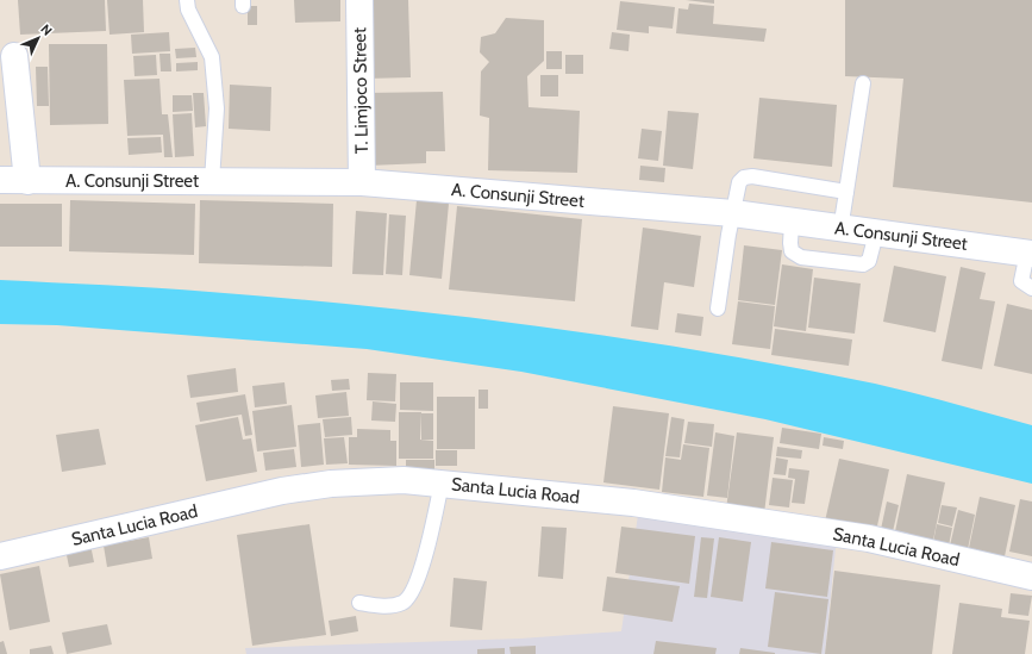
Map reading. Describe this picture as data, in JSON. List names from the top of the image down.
{
  "streets": {
    "main road": ["T. Limjoco Street", "A. Consunji Street", "Santa Lucia Road"]
  },
  "crossings": [
    ["T. Limjoco Street", "A. Consunji Street"]
  ],
  "north": "top right"
}
